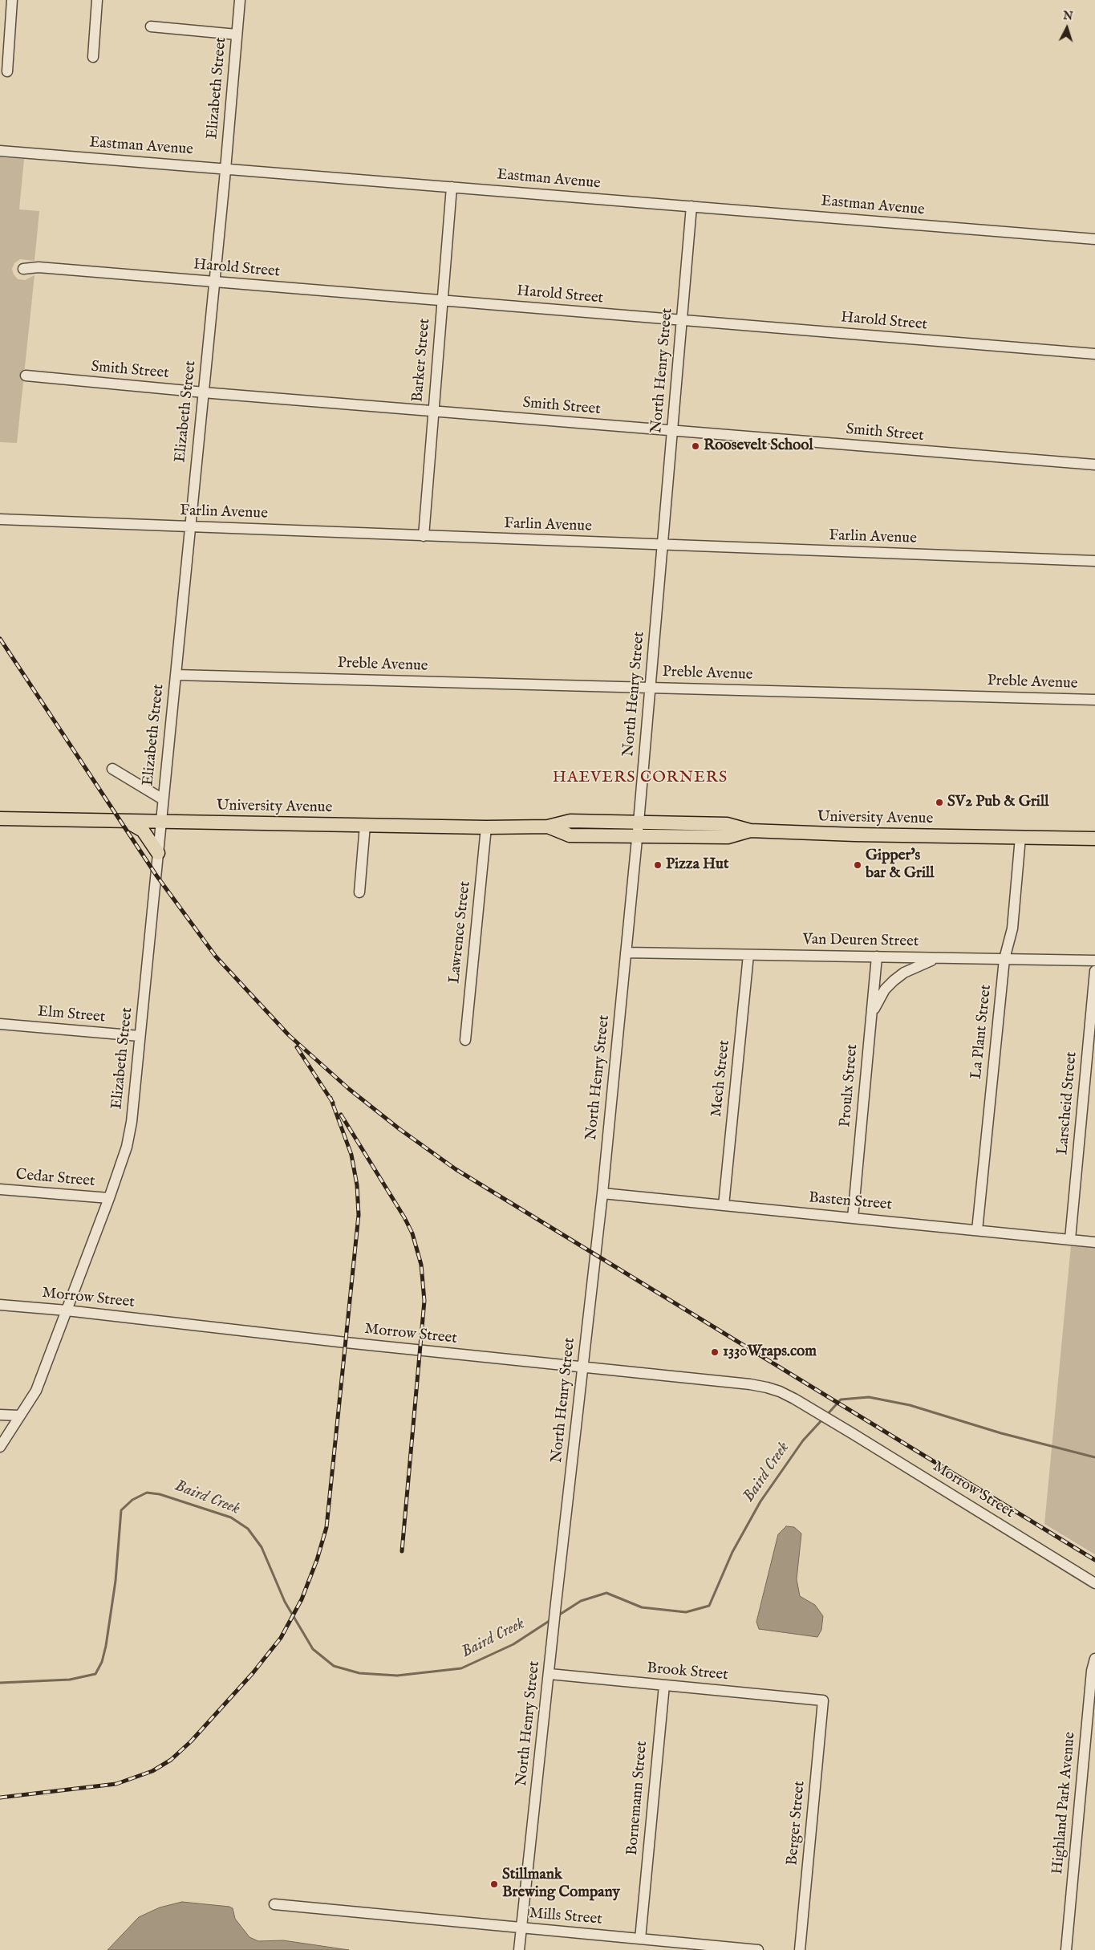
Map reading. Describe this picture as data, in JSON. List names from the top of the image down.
{
  "streets": {
    "main road": ["University Avenue"],
    "street": [
      "Elizabeth Street",
      "Eastman Avenue",
      "Harold Street",
      "Barker Street",
      "Smith Street",
      "North Henry Street",
      "Farlin Avenue",
      "Preble Avenue",
      "Lawrence Street",
      "Van Deuren Street",
      "Elm Street",
      "La Plant Street",
      "Mech Street",
      "Proulx Street",
      "Larscheid Street",
      "Cedar Street",
      "Basten Street",
      "Morrow Street",
      "Brook Street",
      "Bornemann Street",
      "Highland Park Avenue",
      "Berger Street",
      "Mills Street"
    ]
  },
  "crossings": [
    ["Elizabeth Street", "Eastman Avenue"],
    ["Elizabeth Street", "Harold Street"],
    ["Elizabeth Street", "Smith Street"],
    ["Elizabeth Street", "Farlin Avenue"],
    ["Elizabeth Street", "Preble Avenue"],
    ["Elizabeth Street", "University Avenue"],
    ["Elizabeth Street", "Elm Street"],
    ["Elizabeth Street", "Cedar Street"],
    ["Elizabeth Street", "Morrow Street"],
    ["Eastman Avenue", "Barker Street"],
    ["Eastman Avenue", "North Henry Street"],
    ["Harold Street", "Barker Street"],
    ["Harold Street", "North Henry Street"],
    ["Barker Street", "Smith Street"],
    ["Barker Street", "Farlin Avenue"],
    ["Smith Street", "North Henry Street"],
    ["North Henry Street", "Farlin Avenue"],
    ["North Henry Street", "Preble Avenue"],
    ["North Henry Street", "University Avenue"],
    ["North Henry Street", "Van Deuren Street"],
    ["North Henry Street", "Basten Street"],
    ["North Henry Street", "Morrow Street"],
    ["North Henry Street", "Brook Street"],
    ["North Henry Street", "Mills Street"],
    ["University Avenue", "Lawrence Street"],
    ["University Avenue", "La Plant Street"],
    ["Van Deuren Street", "La Plant Street"],
    ["Van Deuren Street", "Mech Street"],
    ["Van Deuren Street", "Proulx Street"],
    ["La Plant Street", "Basten Street"],
    ["Mech Street", "Basten Street"],
    ["Proulx Street", "Basten Street"],
    ["Larscheid Street", "Basten Street"],
    ["Brook Street", "Bornemann Street"],
    ["Brook Street", "Berger Street"],
    ["Bornemann Street", "Mills Street"]
  ],
  "districts": ["HAEVERS CORNERS"],
  "water": ["Baird Creek"],
  "places": [
    "Roosevelt School",
    "SV2 Pub & Grill",
    "Pizza Hut",
    "Gipper's bar & Grill",
    "1330Wraps.com",
    "Stillmank Brewing Company"
  ],
  "north": "top"
}
